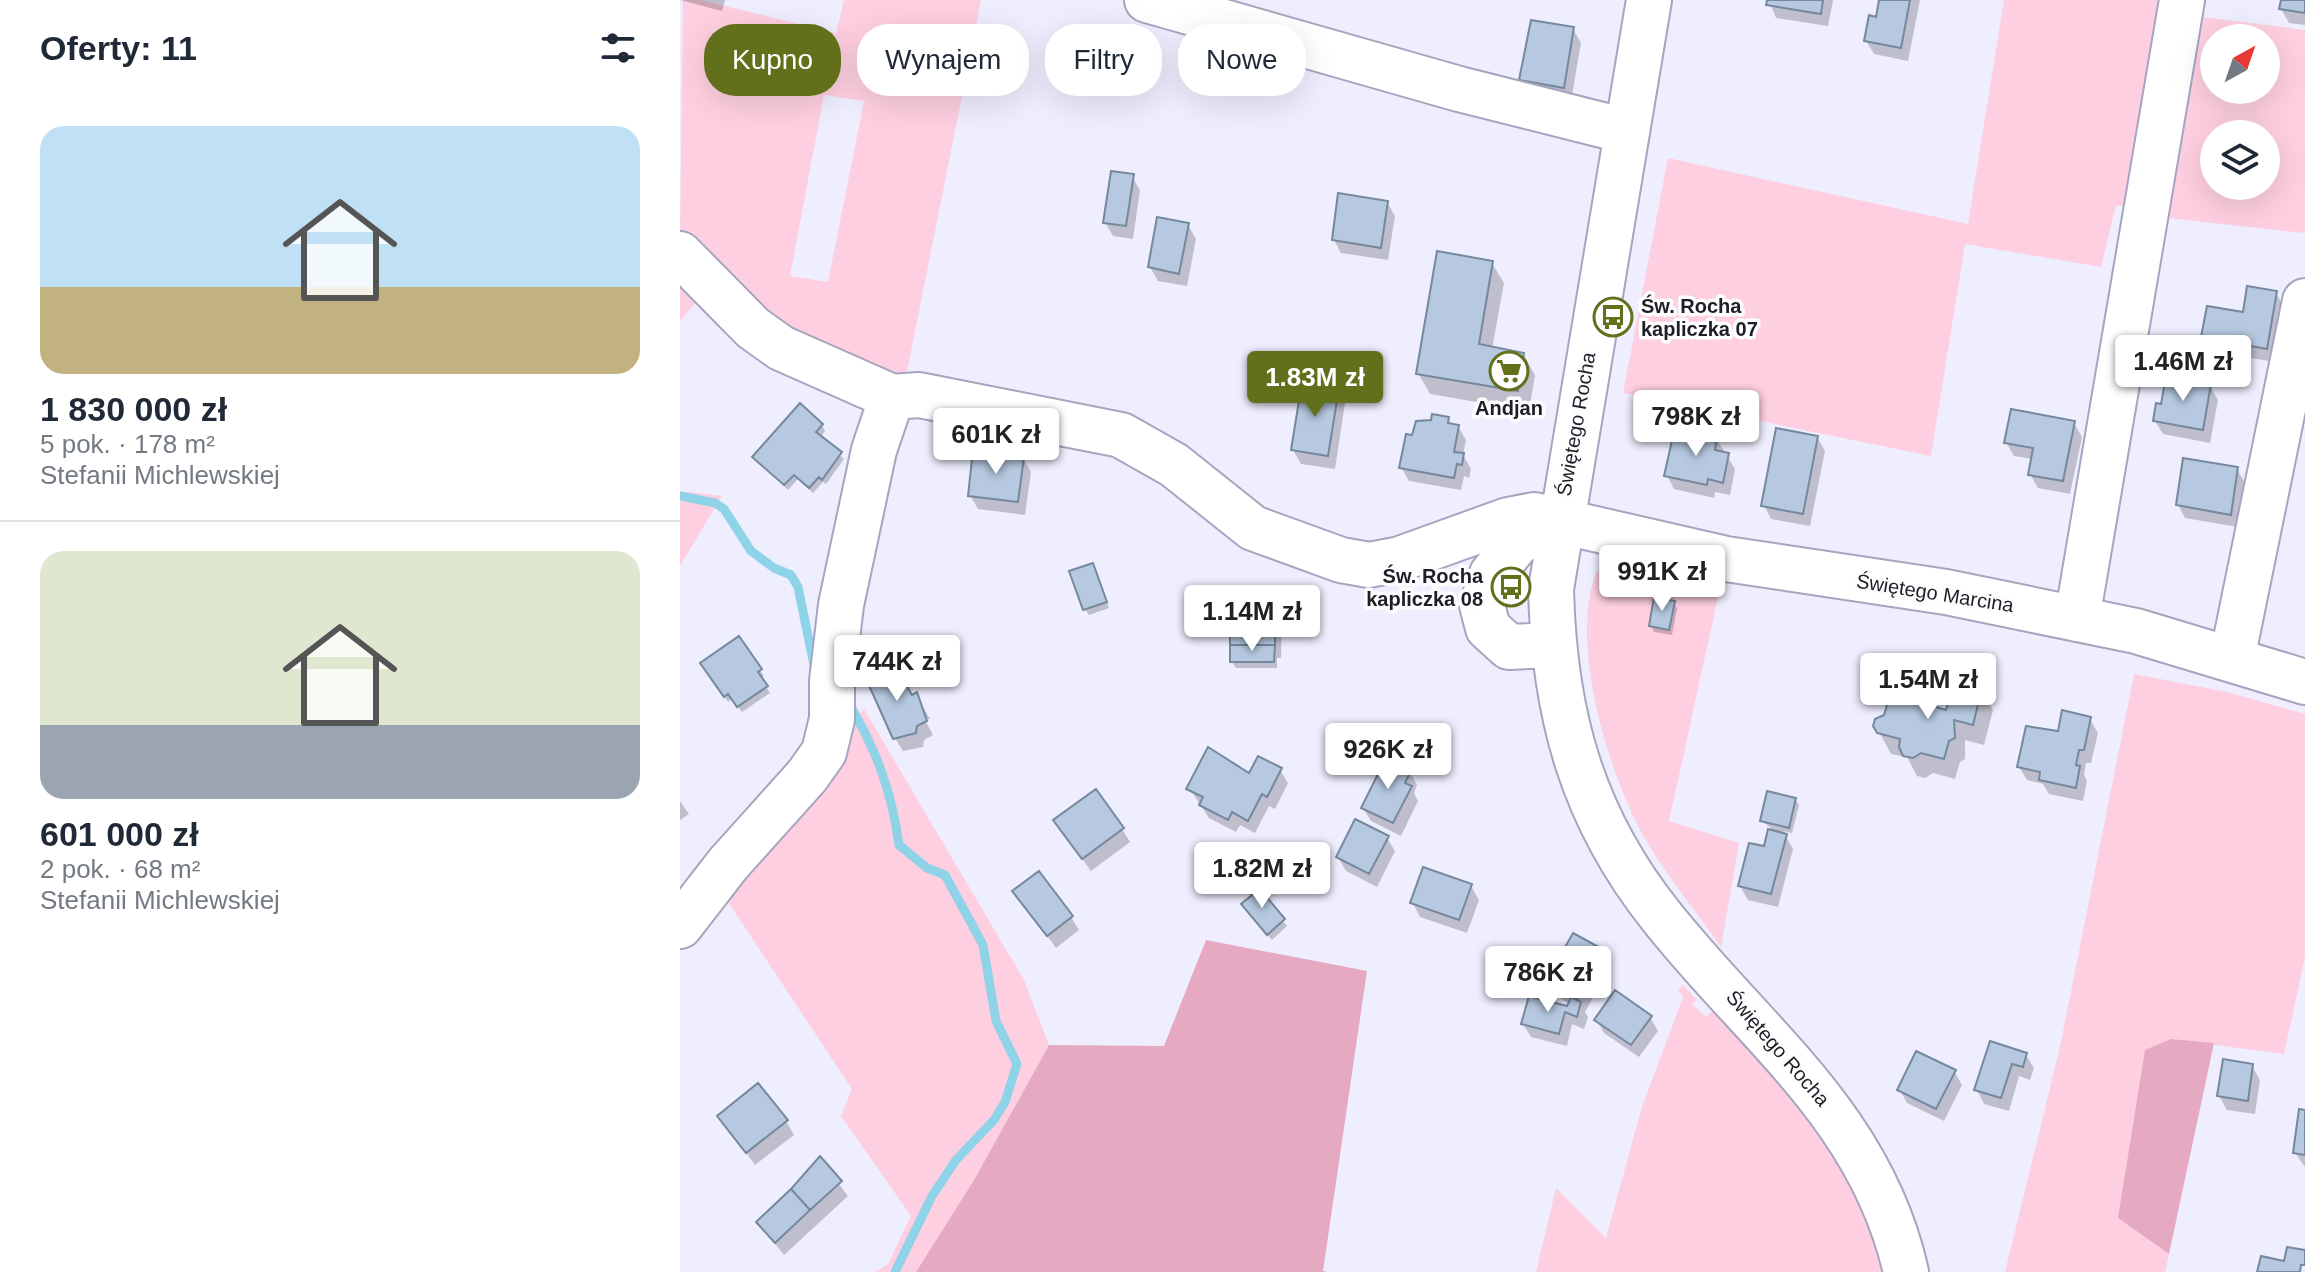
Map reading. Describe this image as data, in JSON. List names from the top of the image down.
{
  "streets": {
    "street": ["Świętego Rocha", "Świętego Marcina"]
  },
  "crossings": [
    ["Świętego Rocha", "Świętego Marcina"]
  ],
  "places": {
    "bus stop": ["Św. Rocha kapliczka 07", "Św. Rocha kapliczka 08"],
    "supermarket": ["Andjan"]
  },
  "north": "top right",
  "page": {
    "heading": "Oferty: 11",
    "chip": [
      "Kupno",
      "Wynajem",
      "Filtry",
      "Nowe"
    ],
    "list": [
      {
        "name": "1 830 000 zł",
        "note": "5 pok. · 178 m² · Stefanii Michlewskiej"
      },
      {
        "name": "601 000 zł",
        "note": "2 pok. · 68 m² · Stefanii Michlewskiej"
      }
    ],
    "price": [
      "1.46M zł",
      "1.83M zł",
      "798K zł",
      "601K zł",
      "991K zł",
      "1.14M zł",
      "744K zł",
      "1.54M zł",
      "926K zł",
      "1.82M zł",
      "786K zł"
    ]
  }
}
